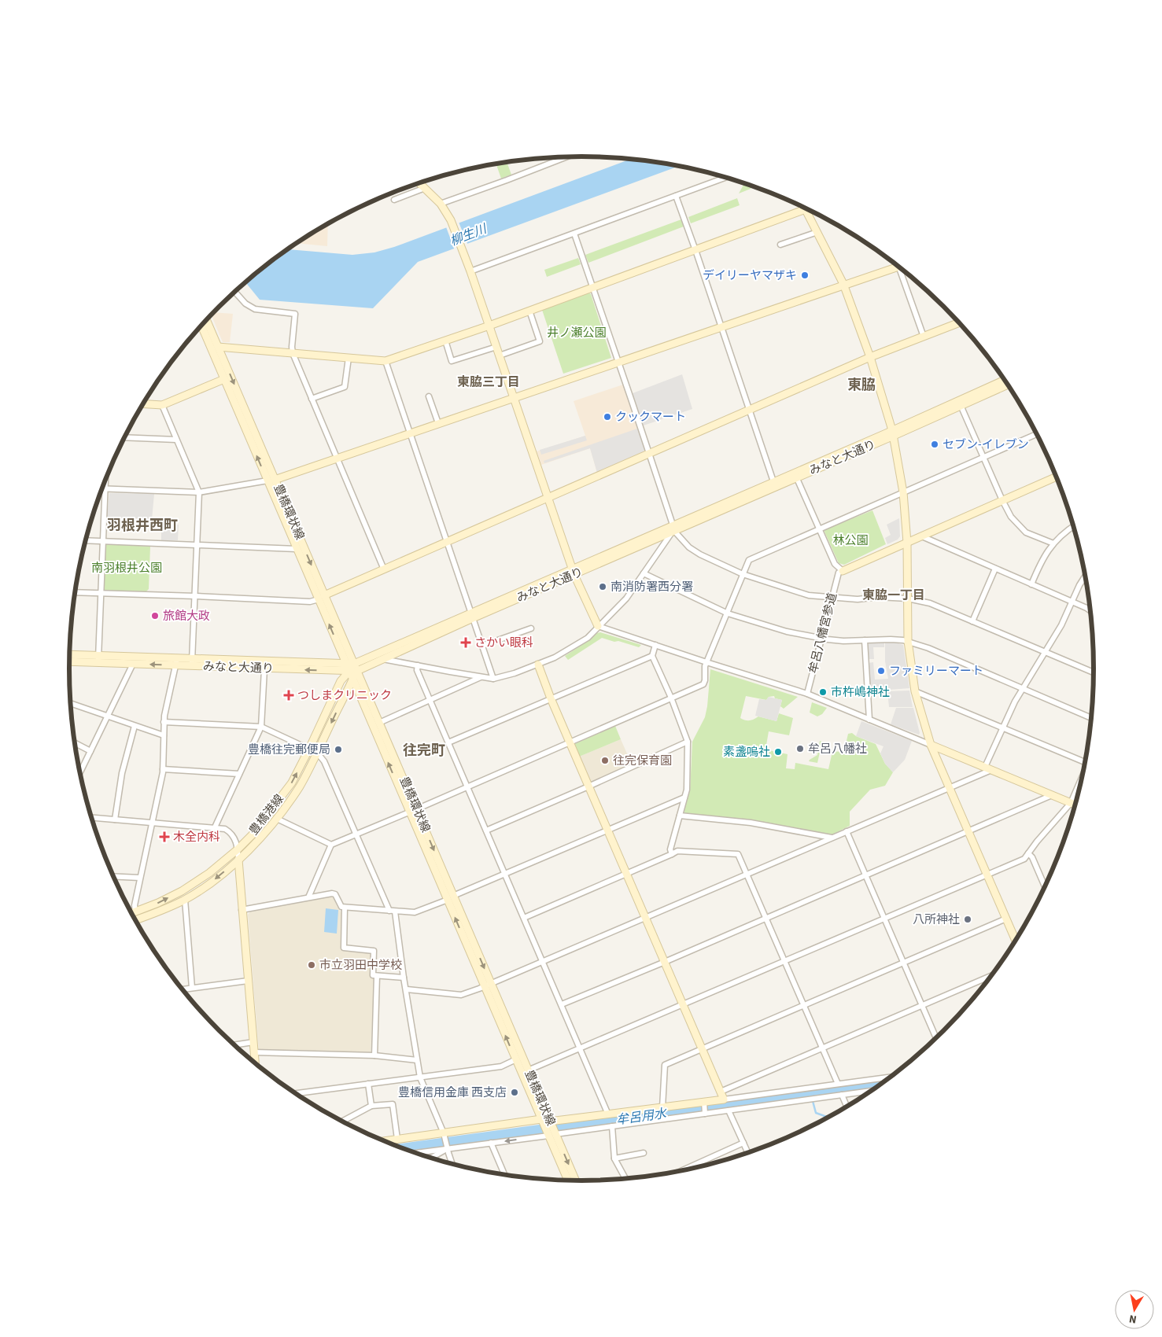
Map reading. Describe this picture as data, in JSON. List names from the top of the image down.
{
  "streets": {
    "street": [
      "みなと大通り",
      "豊橋環状線",
      "牟呂八幡宮参道",
      "豊橋港線"
    ]
  },
  "crossings": [
    ["みなと大通り", "豊橋環状線"],
    ["みなと大通り", "豊橋港線"],
    ["豊橋環状線", "豊橋港線"]
  ],
  "districts": [
    "東脇三丁目",
    "東脇",
    "羽根井西町",
    "東脇一丁目",
    "往完町"
  ],
  "water": ["柳生川", "牟呂用水"],
  "parks": ["井ノ瀬公園", "林公園", "南羽根井公園"],
  "places": {
    "other": [
      "デイリーヤマザキ",
      "クックマート",
      "セブン-イレブン",
      "南消防署西分署",
      "旅館大政",
      "ファミリーマート",
      "市杵嶋神社",
      "牟呂八幡社",
      "豊橋往完郵便局",
      "素盞嗚社",
      "往完保育園",
      "八所神社",
      "市立羽田中学校",
      "豊橋信用金庫 西支店"
    ],
    "health": ["さかい眼科", "つしまクリニック", "木全内科"]
  },
  "north": "bottom"
}
